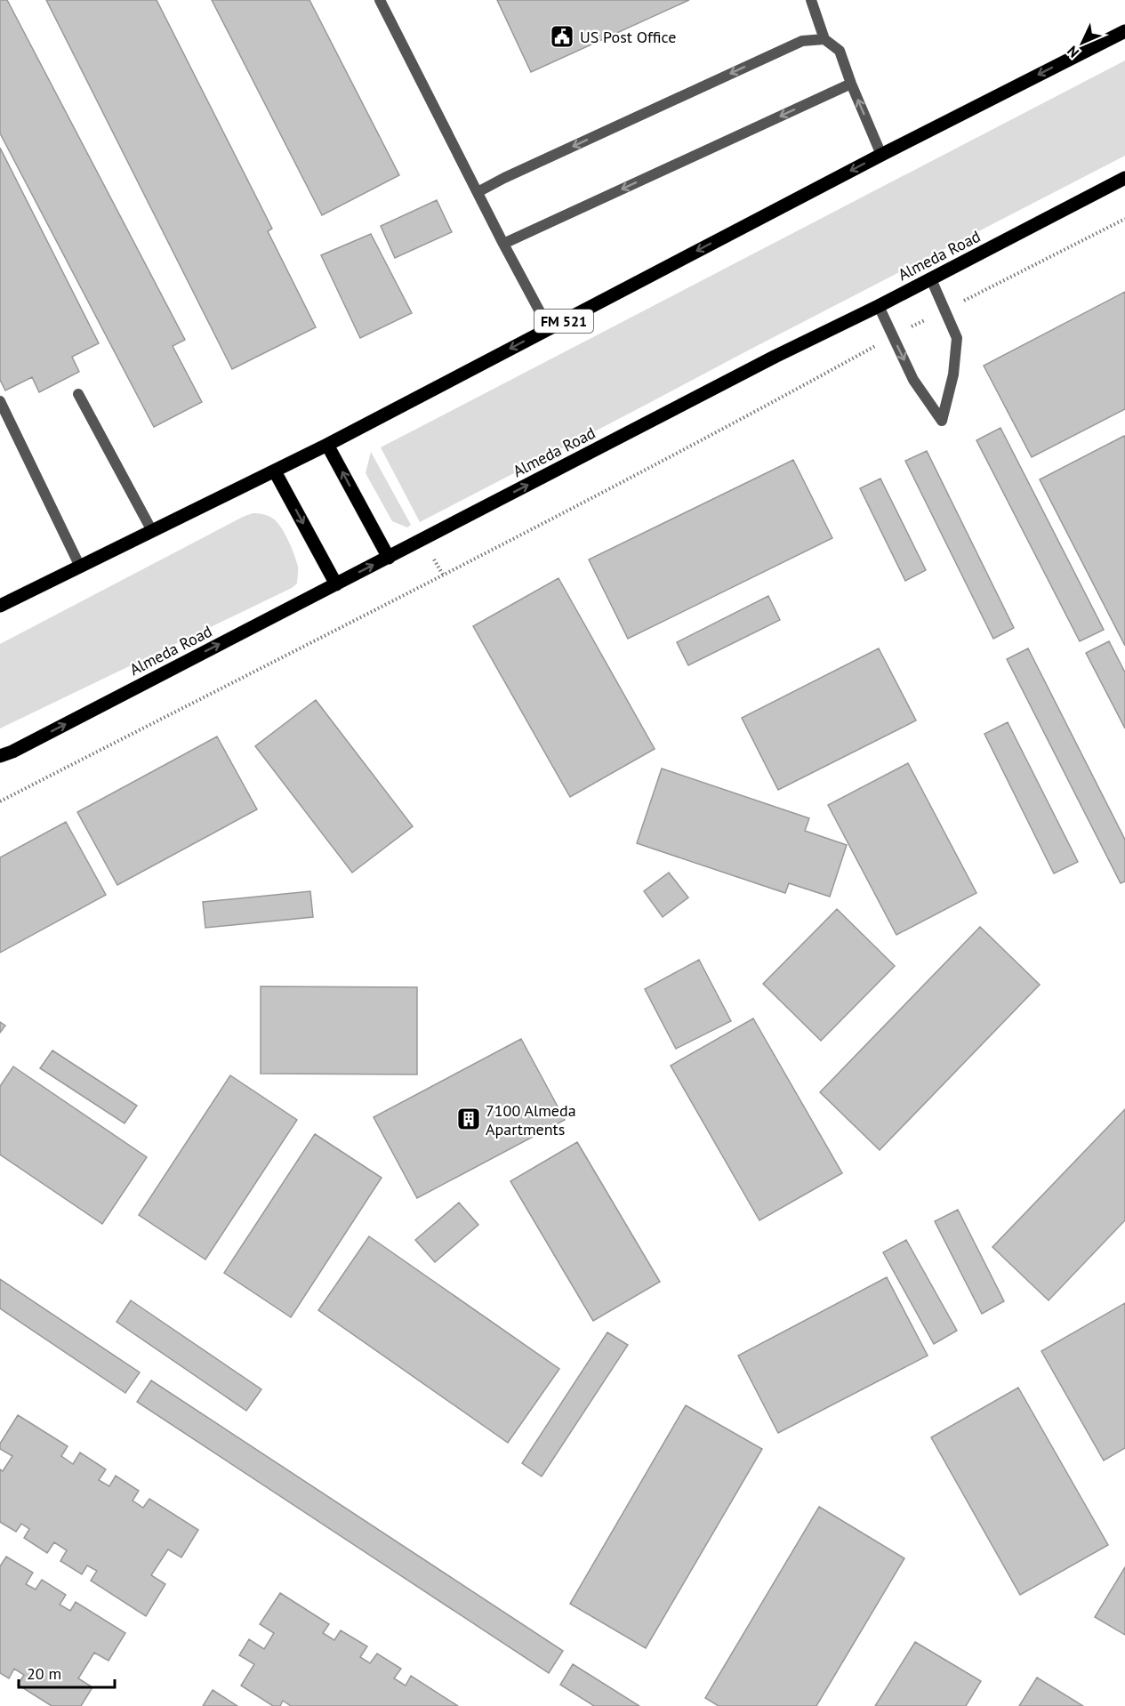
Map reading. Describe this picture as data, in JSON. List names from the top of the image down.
{
  "streets": {
    "main road": ["Almeda Road", "FM 521"]
  },
  "one_way": ["Almeda Road"],
  "places": {
    "public building": ["US Post Office"],
    "building": ["7100 Almeda Apartments"]
  },
  "scale_bar": "20 m",
  "north": "bottom left"
}
